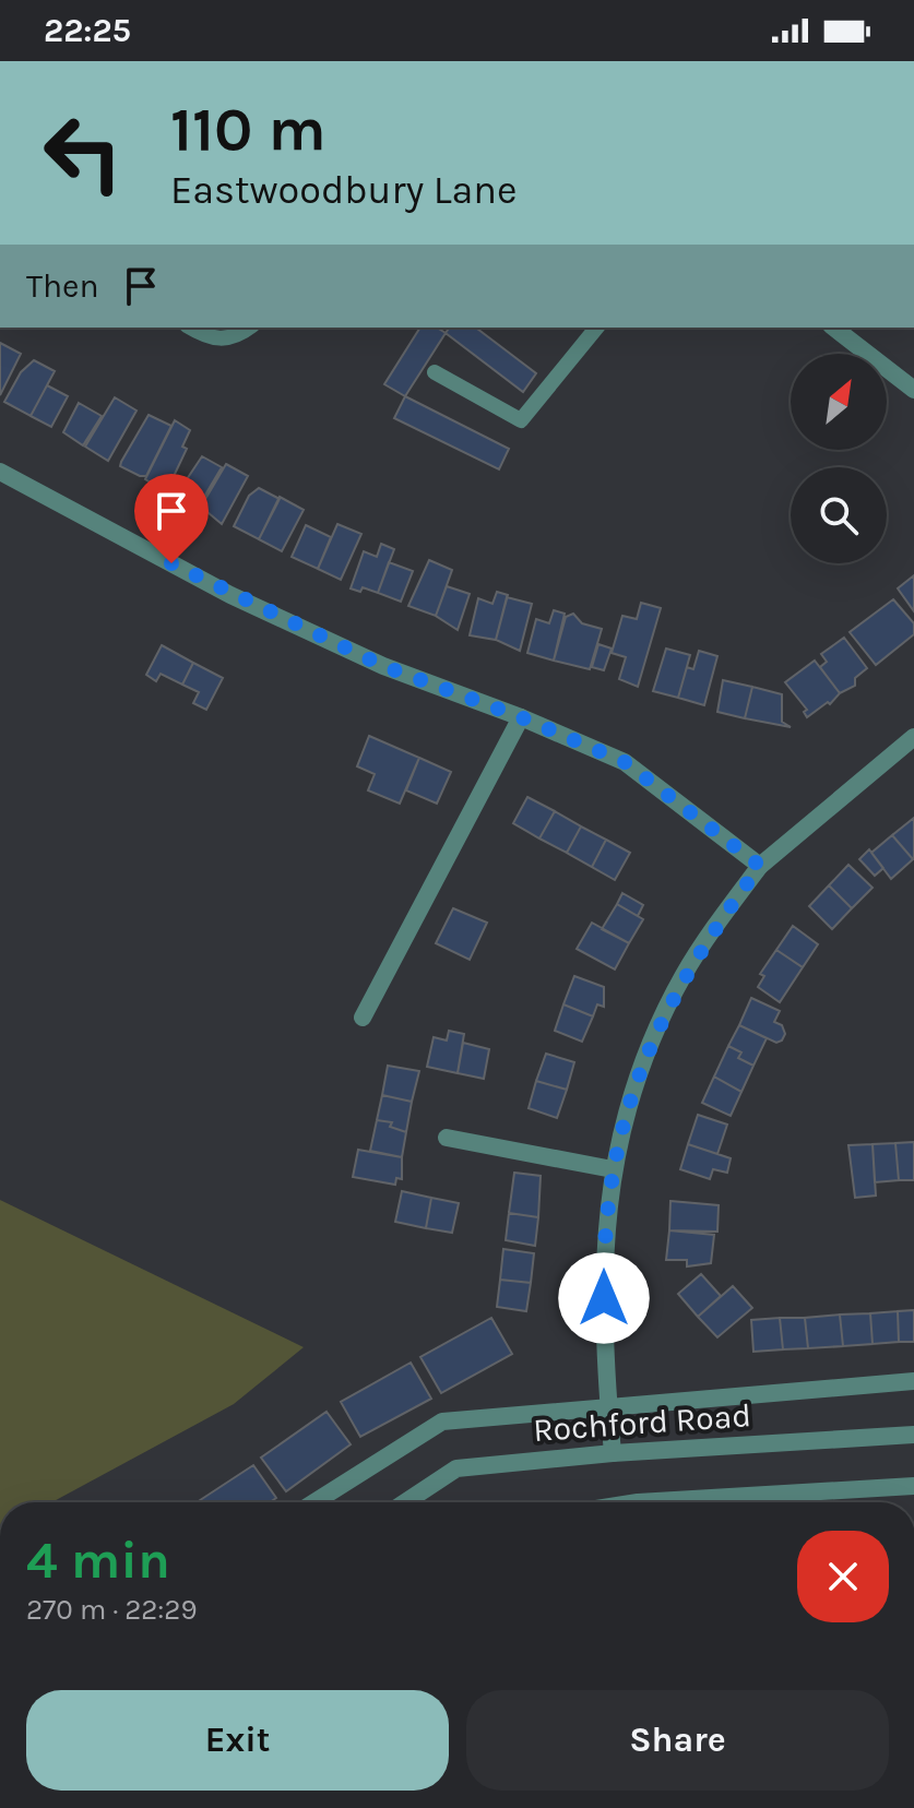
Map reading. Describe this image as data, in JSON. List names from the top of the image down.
{
  "streets": {
    "street": ["Rochford Road"]
  },
  "north": "top right",
  "page": {
    "status": "22:25",
    "turn": ["110 m", "Eastwoodbury Lane"],
    "then": "Then",
    "heading": ["4 min", "270 m · 22:29"],
    "buttons": ["Exit", "Share"]
  }
}
